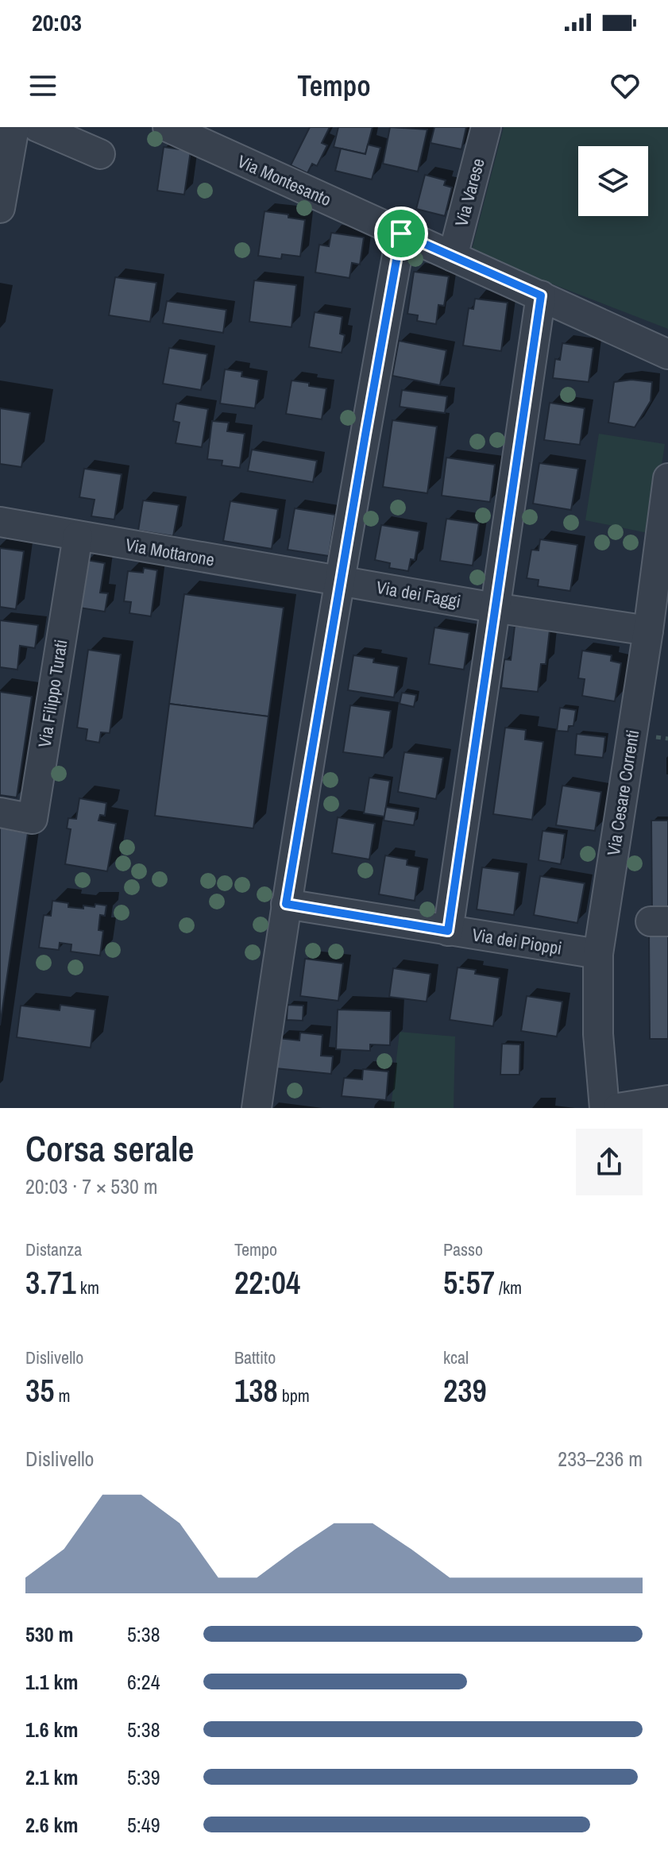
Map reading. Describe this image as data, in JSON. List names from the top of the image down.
{
  "streets": {
    "street": [
      "Via Montesanto",
      "Via Varese",
      "Via Mottarone",
      "Via dei Faggi",
      "Via Filippo Turati",
      "Via Cesare Correnti",
      "Via dei Pioppi"
    ]
  },
  "crossings": [
    ["Via Mottarone", "Via dei Faggi"],
    ["Via Mottarone", "Via Filippo Turati"],
    ["Via dei Faggi", "Via Cesare Correnti"],
    ["Via Cesare Correnti", "Via dei Pioppi"]
  ],
  "page": {
    "status": "20:03",
    "header": "Tempo",
    "heading": ["Corsa serale", "20:03 · 7 × 530 m"],
    "stats": [
      ["Distanza", "3.71 km"],
      ["Tempo", "22:04"],
      ["Passo", "5:57 /km"],
      ["Dislivello", "35 m"],
      ["Battito", "138 bpm"],
      ["kcal", "239"]
    ],
    "chart": ["Dislivello", "233–236 m"],
    "list": [
      {
        "name": "530 m",
        "note": "5:38"
      },
      {
        "name": "1.1 km",
        "note": "6:24"
      },
      {
        "name": "1.6 km",
        "note": "5:38"
      },
      {
        "name": "2.1 km",
        "note": "5:39"
      },
      {
        "name": "2.6 km",
        "note": "5:49"
      }
    ]
  }
}
